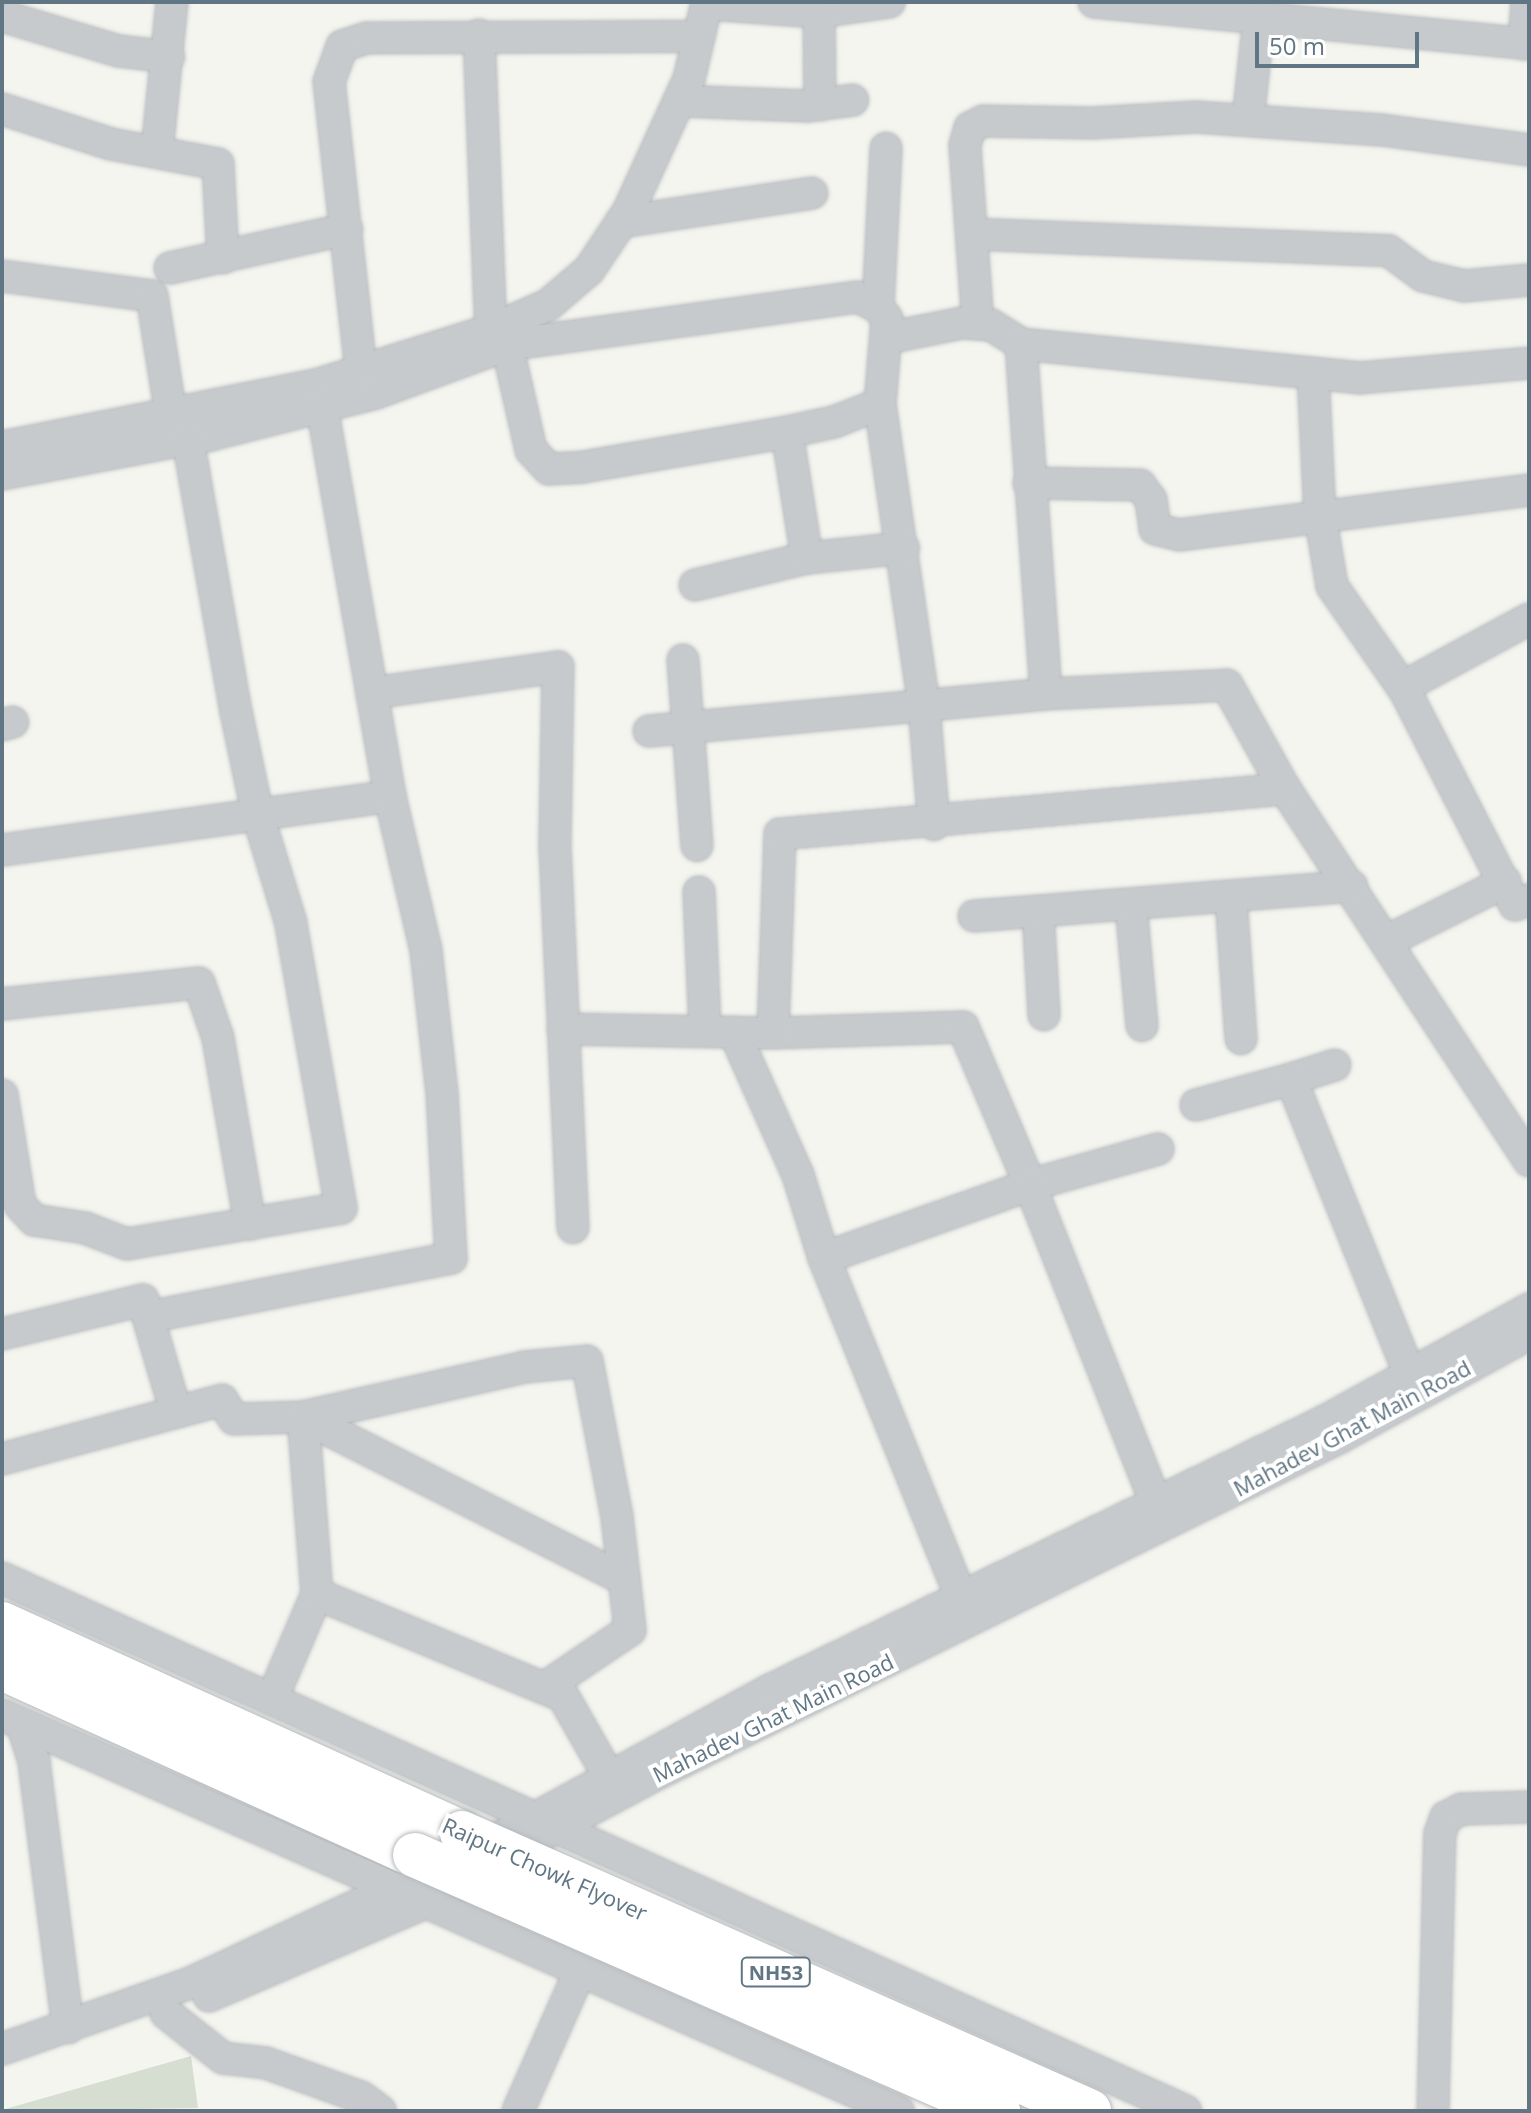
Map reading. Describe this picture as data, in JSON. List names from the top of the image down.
{
  "streets": {
    "highway": ["Raipur Chowk Flyover", "NH53"],
    "street": ["Mahadev Ghat Main Road"]
  },
  "scale_bar": "50 m"
}
